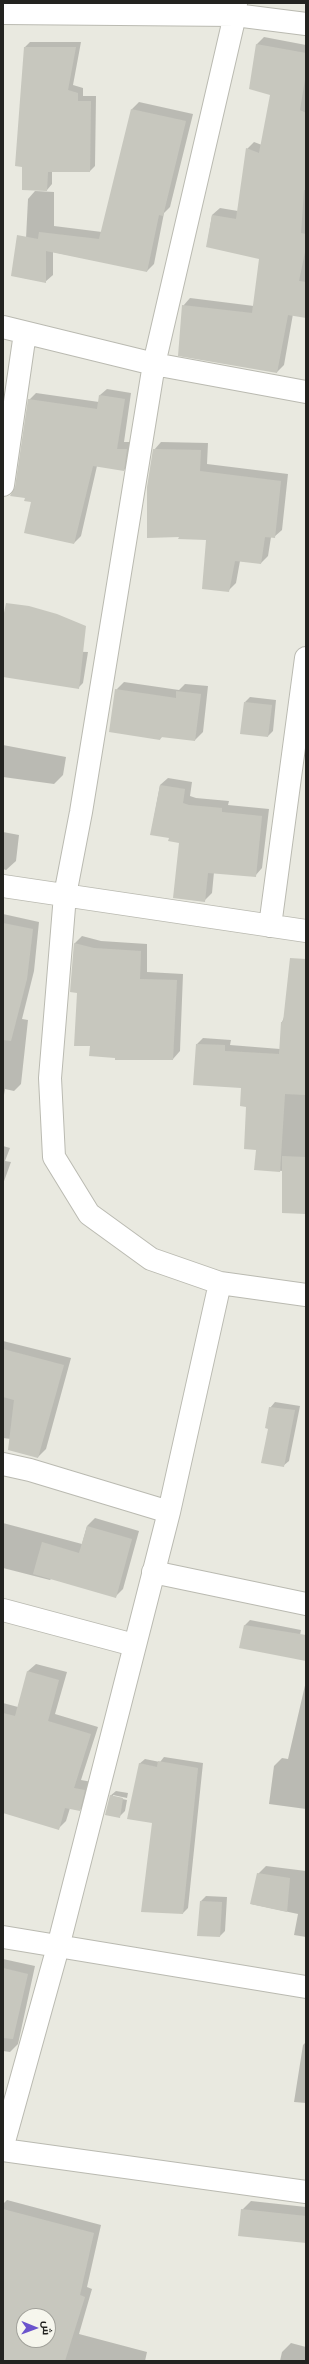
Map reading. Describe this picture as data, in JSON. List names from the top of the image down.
{
  "north": "right"
}
